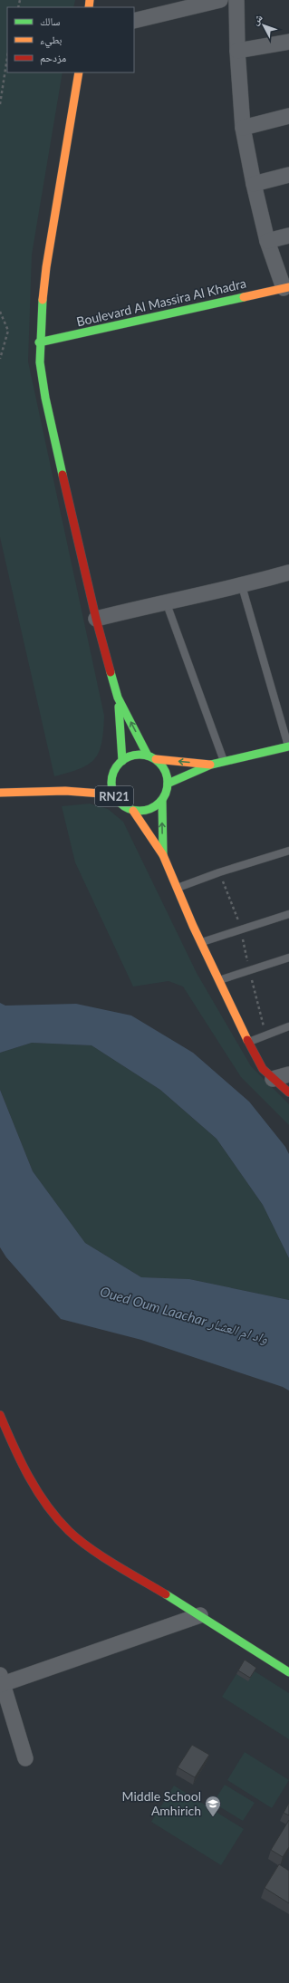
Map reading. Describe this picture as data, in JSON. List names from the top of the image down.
{
  "streets": {
    "main road": ["Boulevard Al Massira Al Khadra", "RN21"]
  },
  "water": ["Oued Oum Laachar واد ام العشار"],
  "places": {
    "school or university": ["Middle School Amhirich"]
  },
  "legend": ["سالك", "بطيء", "مزدحم"],
  "north": "top left"
}
